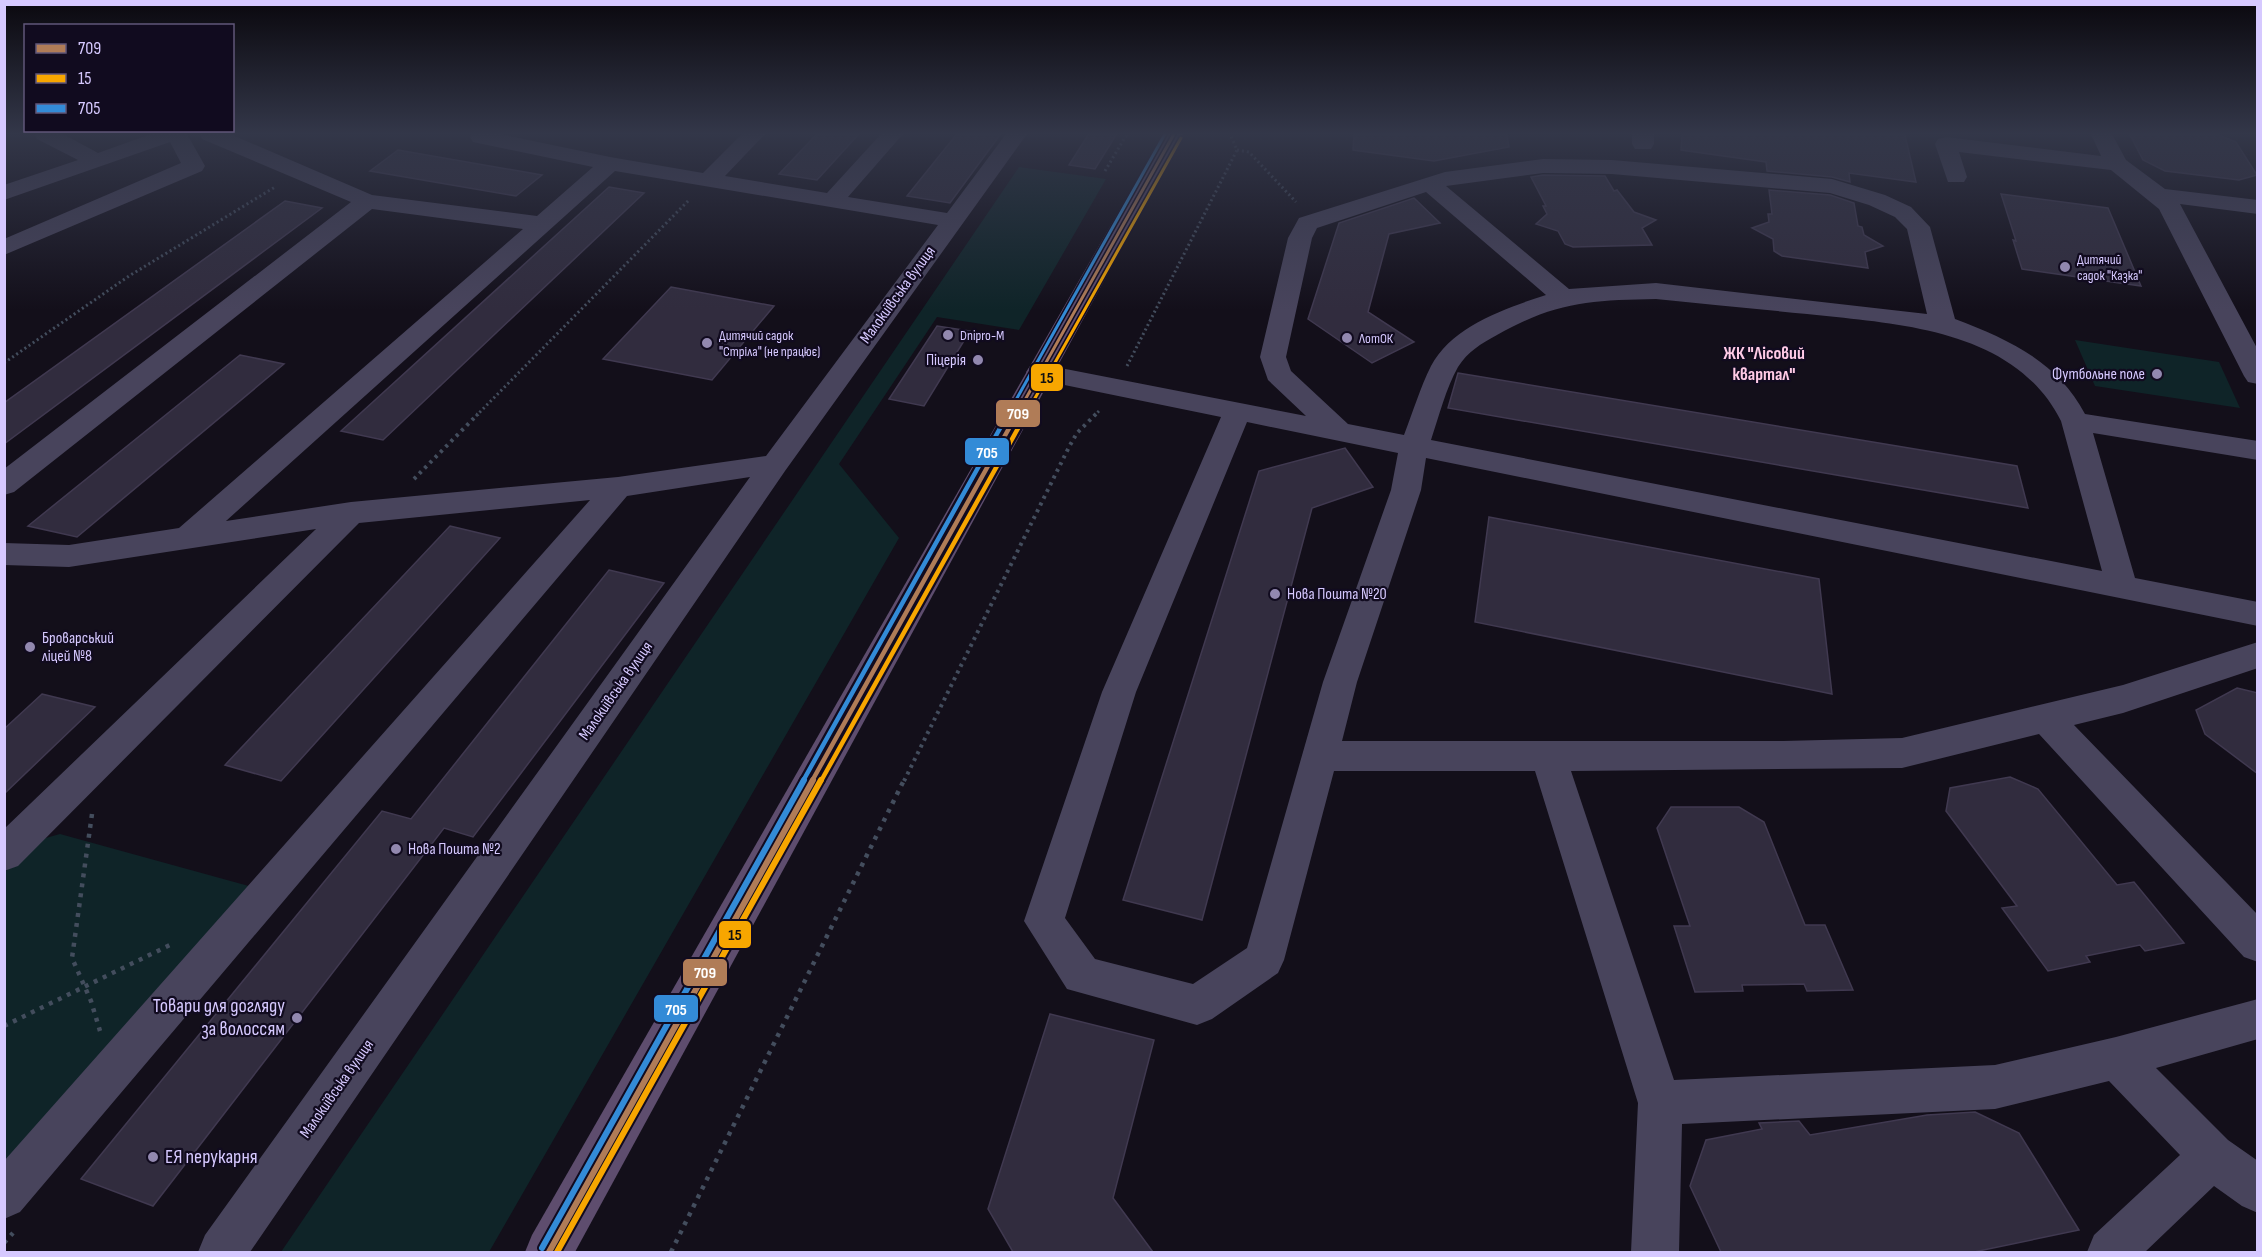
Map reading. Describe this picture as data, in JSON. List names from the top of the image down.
{
  "streets": {
    "street": ["Малокиївська вулиця"]
  },
  "districts": ["ЖК \"Лісовий квартал\""],
  "places": [
    "Дитячий садок \"Казка\"",
    "Dnipro-M",
    "ЛотОК",
    "Дитячий садок \"Стріла\" (не працює)",
    "Піцерія",
    "Футбольне поле",
    "Нова Пошта №20",
    "Броварський ліцей №8",
    "Нова Пошта №2",
    "Товари для догляду за волоссям",
    "ЕЯ перукарня"
  ],
  "lines": ["transit line 709", "transit line 15", "transit line 705"],
  "legend": ["709", "15", "705"]
}
